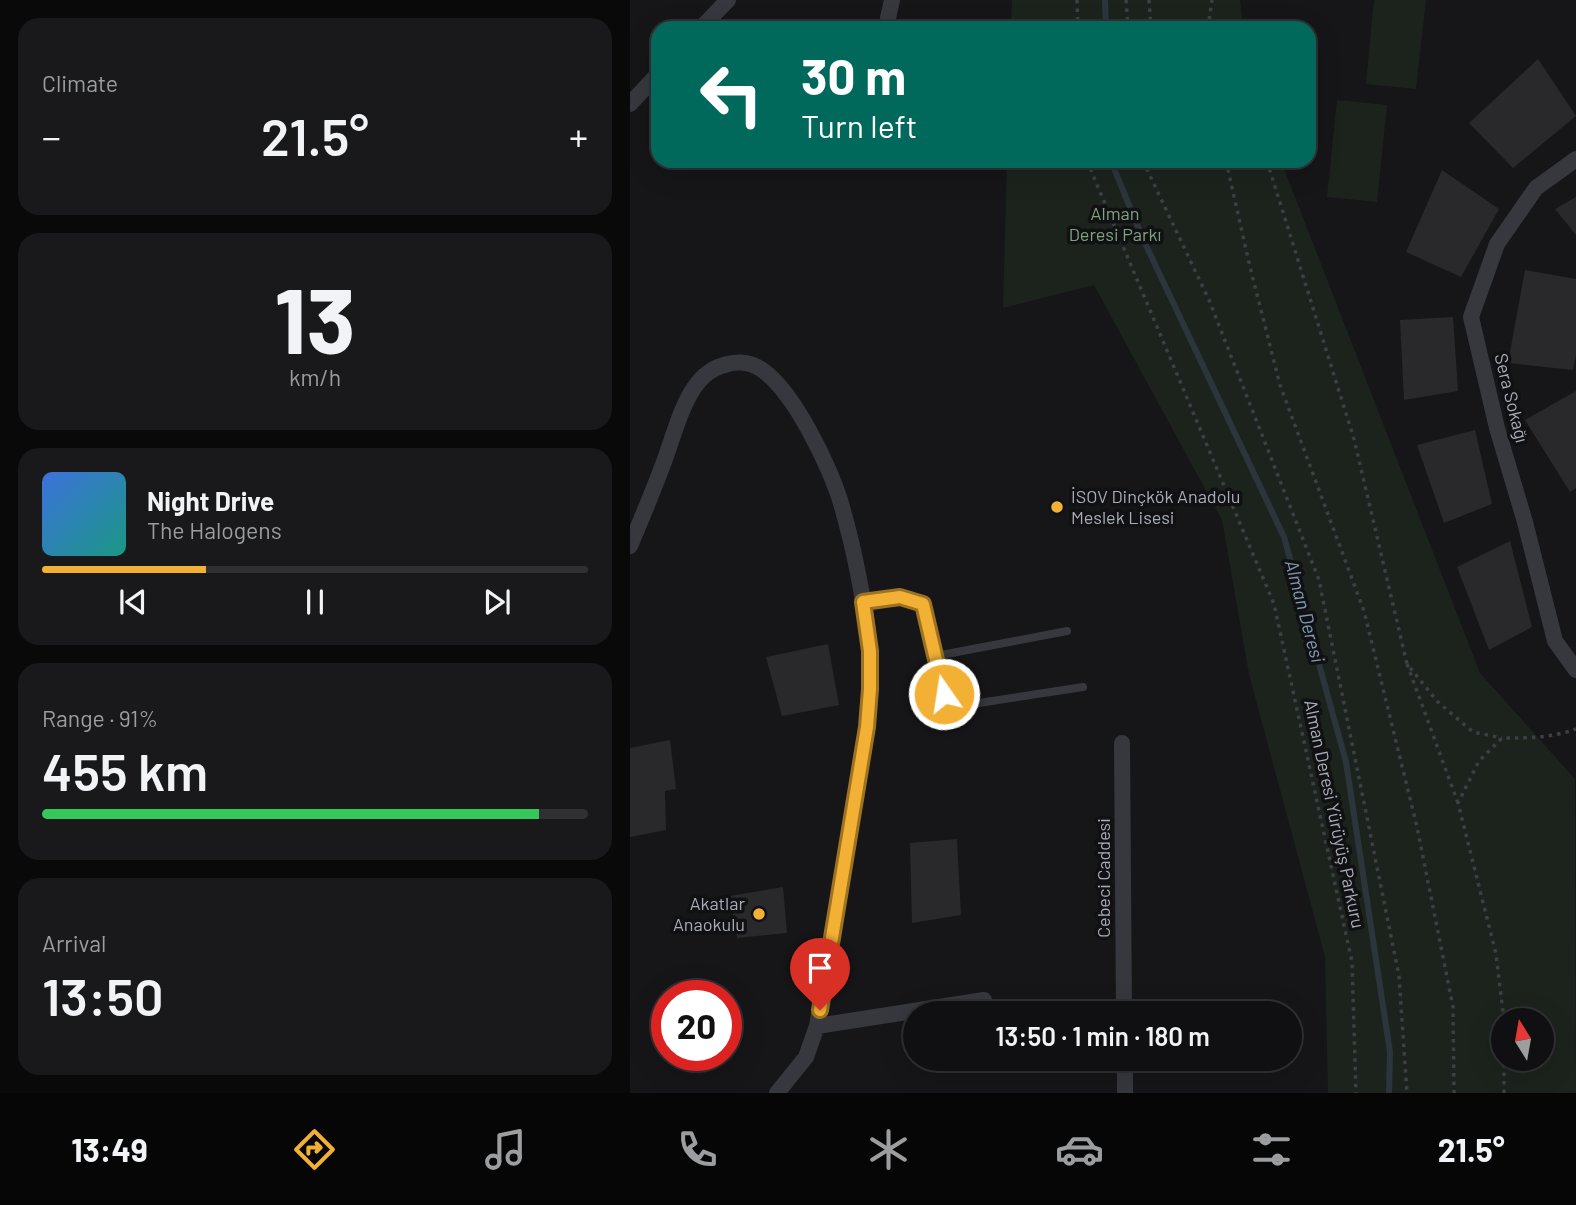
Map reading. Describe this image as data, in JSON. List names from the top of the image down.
{
  "streets": {
    "street": ["Sera Sokağı", "Cebeci Caddesi"],
    "path": ["Alman Deresi Yürüyüş Parkuru"]
  },
  "water": ["Alman Deresi"],
  "parks": ["Alman Deresi Parkı"],
  "places": ["İSOV Dinçkök Anadolu Meslek Lisesi", "Akatlar Anaokulu"],
  "north": "top",
  "page": {
    "tile": [
      "Climate",
      ["13", "km/h"],
      ["Range · 91%", "455 km"],
      ["Arrival", "13:50"]
    ],
    "turn": ["30 m", "Turn left"],
    "heat": ["−", "21.5°", "+"],
    "song": ["Night Drive", "The Halogens"],
    "limit": "20",
    "trip": "13:50 · 1 min · 180 m",
    "tabs": ["13:49", "21.5°"]
  }
}
